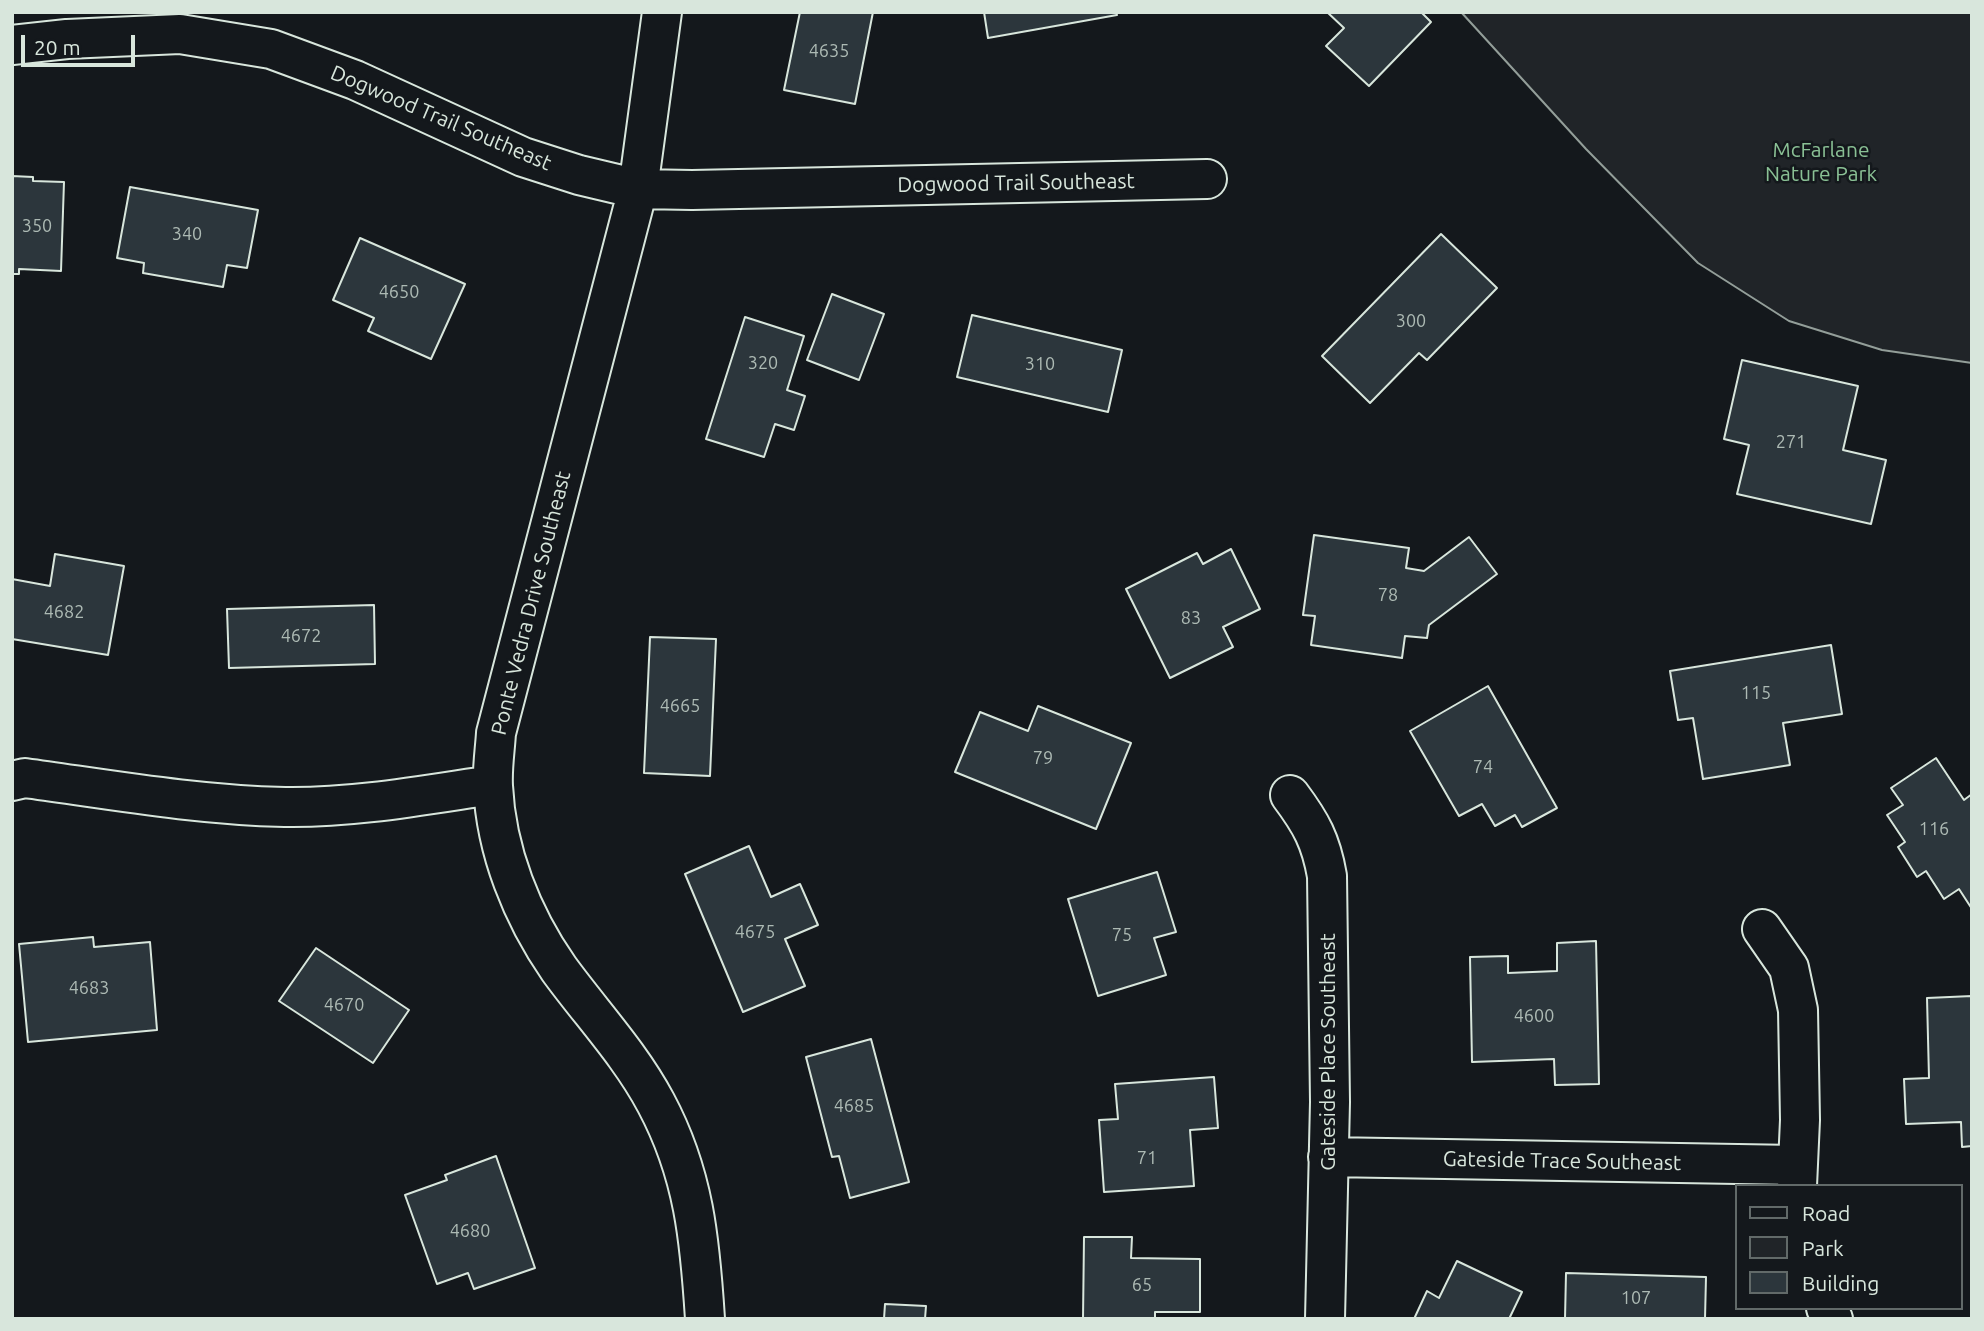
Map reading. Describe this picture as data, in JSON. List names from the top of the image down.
{
  "streets": {
    "street": [
      "Dogwood Trail Southeast",
      "Ponte Vedra Drive Southeast",
      "Gateside Place Southeast",
      "Gateside Trace Southeast"
    ]
  },
  "crossings": [
    ["Dogwood Trail Southeast", "Ponte Vedra Drive Southeast"],
    ["Gateside Place Southeast", "Gateside Trace Southeast"]
  ],
  "parks": ["McFarlane Nature Park"],
  "house_numbers": [
    "4635",
    "350",
    "340",
    "4650",
    "300",
    "320",
    "310",
    "271",
    "78",
    "4682",
    "83",
    "4672",
    "115",
    "4665",
    "79",
    "74",
    "116",
    "4675",
    "75",
    "4683",
    "4670",
    "4600",
    "4685",
    "71",
    "4680",
    "65",
    "107"
  ],
  "legend": ["Road", "Park", "Building"],
  "scale_bar": "20 m"
}
